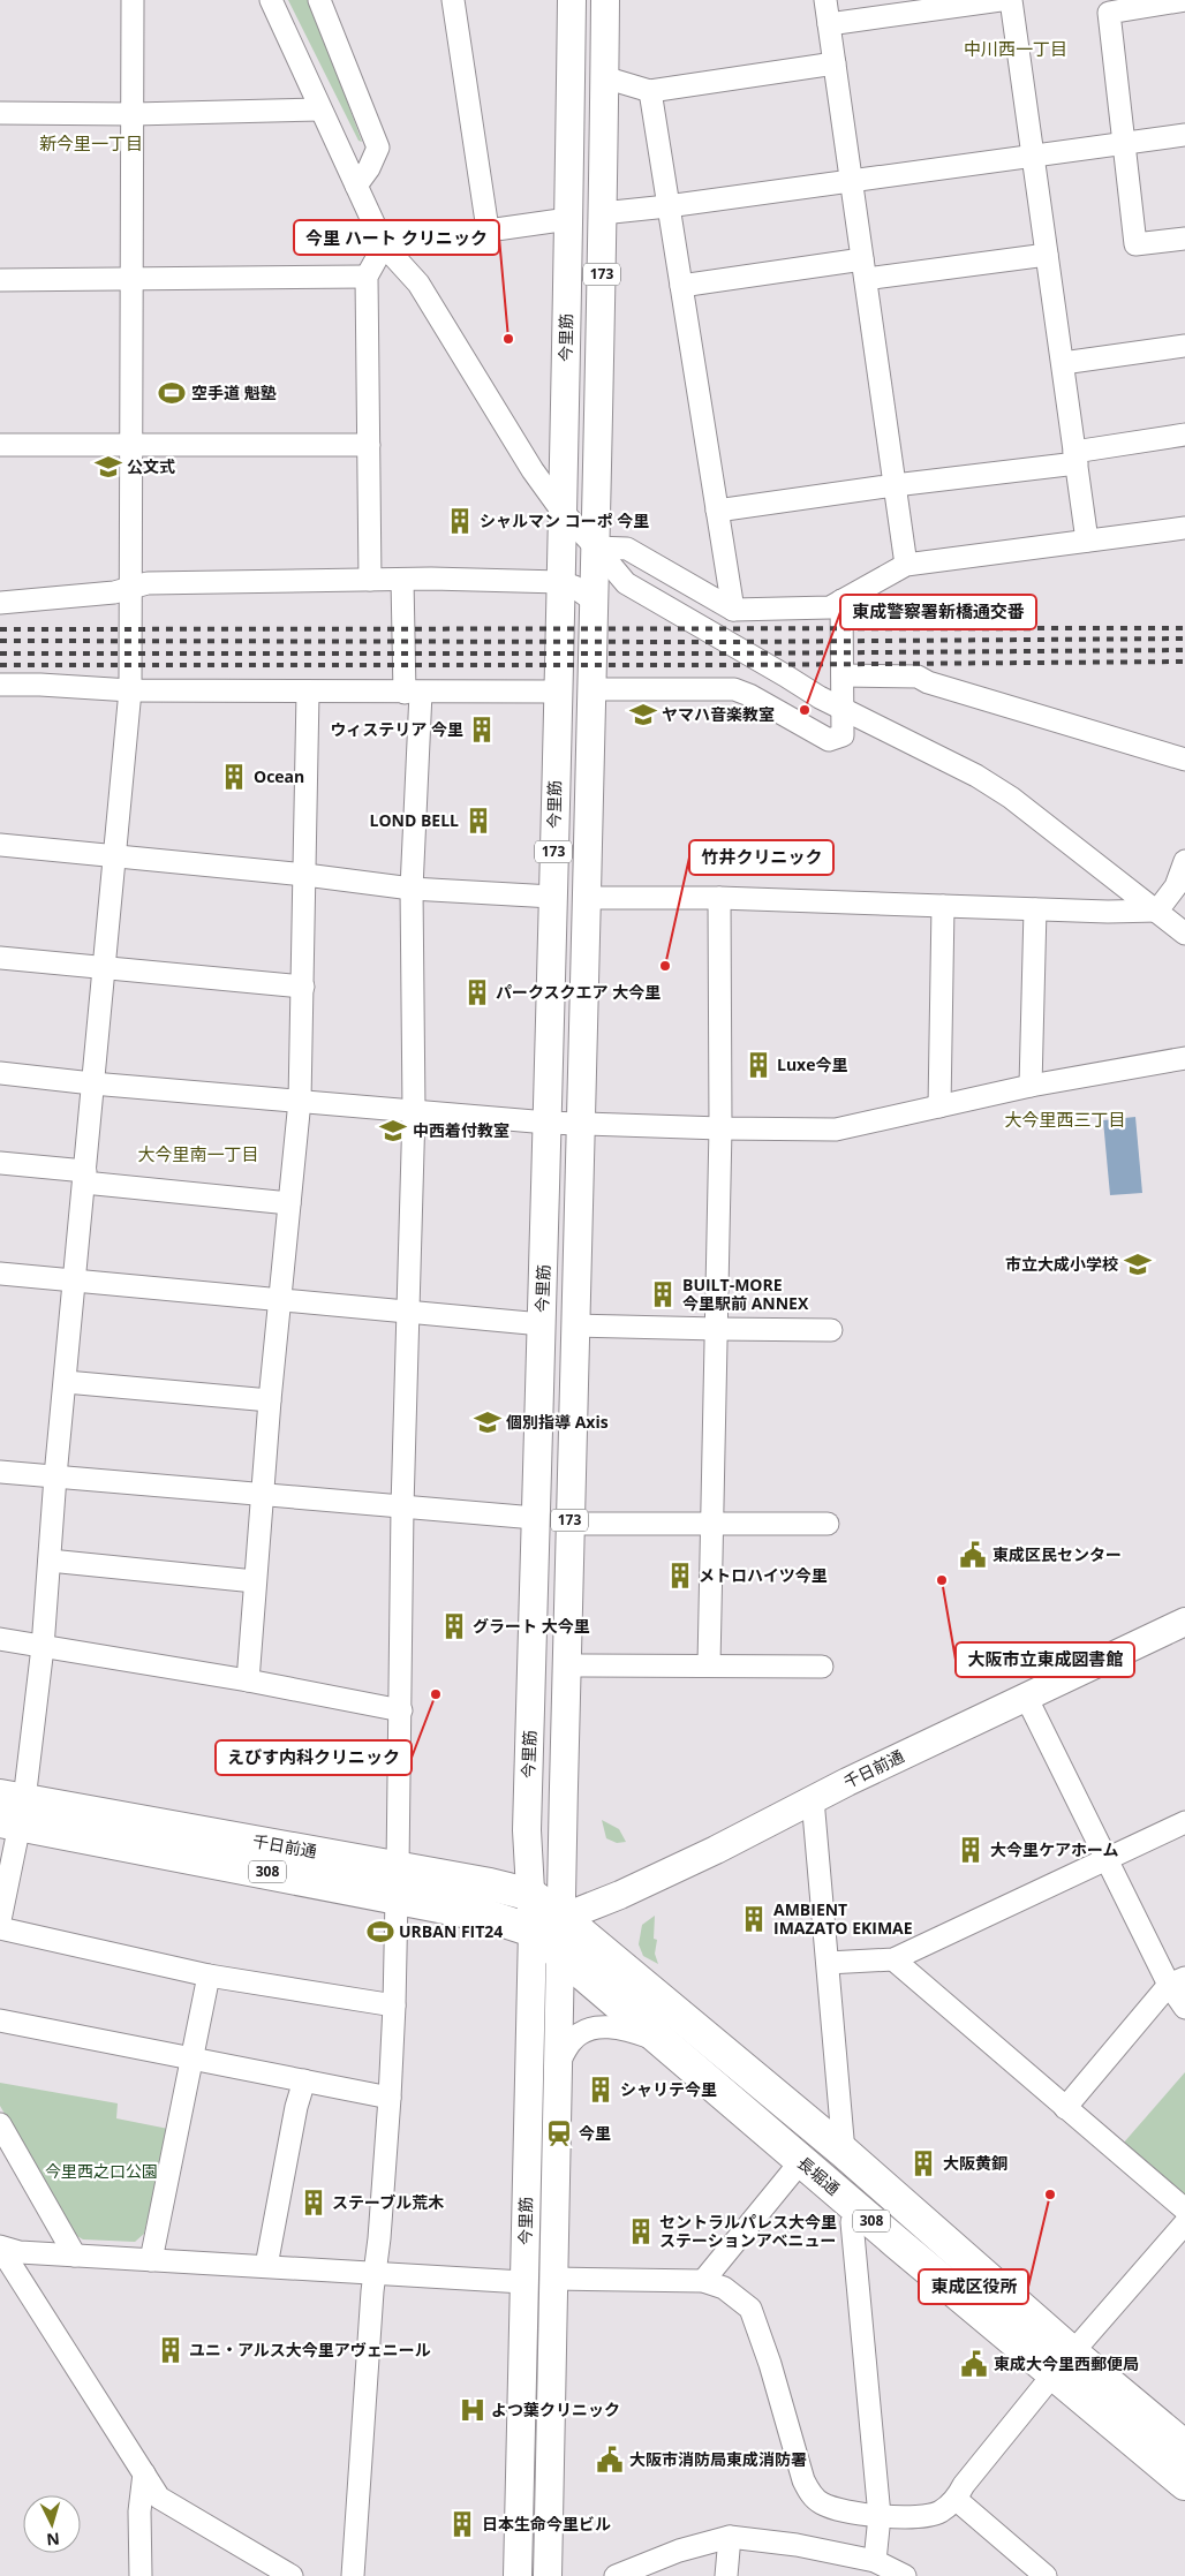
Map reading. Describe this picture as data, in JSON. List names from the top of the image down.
{
  "streets": {
    "highway": ["千日前通", "308", "長堀通"],
    "main road": ["173", "今里筋"]
  },
  "crossings": [
    ["今里筋", "千日前通"],
    ["今里筋", "長堀通"],
    ["千日前通", "長堀通"]
  ],
  "districts": [
    "中川西一丁目",
    "新今里一丁目",
    "大今里西三丁目",
    "大今里南一丁目"
  ],
  "parks": ["今里西之口公園"],
  "places": {
    "other": [
      "今里 ハート クリニック",
      "東成警察署新橋通交番",
      "竹井クリニック",
      "大阪市立東成図書館",
      "えびす内科クリニック",
      "東成区役所"
    ],
    "sports": ["空手道 魁塾", "URBAN FIT24"],
    "school or university": [
      "公文式",
      "ヤマハ音楽教室",
      "中西着付教室",
      "市立大成小学校",
      "個別指導 Axis"
    ],
    "building": [
      "シャルマン コーポ 今里",
      "ウィステリア 今里",
      "Ocean",
      "LOND BELL",
      "パークスクエア 大今里",
      "Luxe今里",
      "BUILT-MORE 今里駅前 ANNEX",
      "メトロハイツ今里",
      "グラート 大今里",
      "大今里ケアホーム",
      "AMBIENT IMAZATO EKIMAE",
      "シャリテ今里",
      "大阪黄銅",
      "ステーブル荒木",
      "セントラルパレス大今里 ステーションアベニュー",
      "ユニ・アルス大今里アヴェニール",
      "日本生命今里ビル"
    ],
    "public building": ["東成区民センター", "東成大今里西郵便局", "大阪市消防局東成消防署"],
    "station": ["今里"],
    "hospital": ["よつ葉クリニック"]
  },
  "north": "bottom"
}
